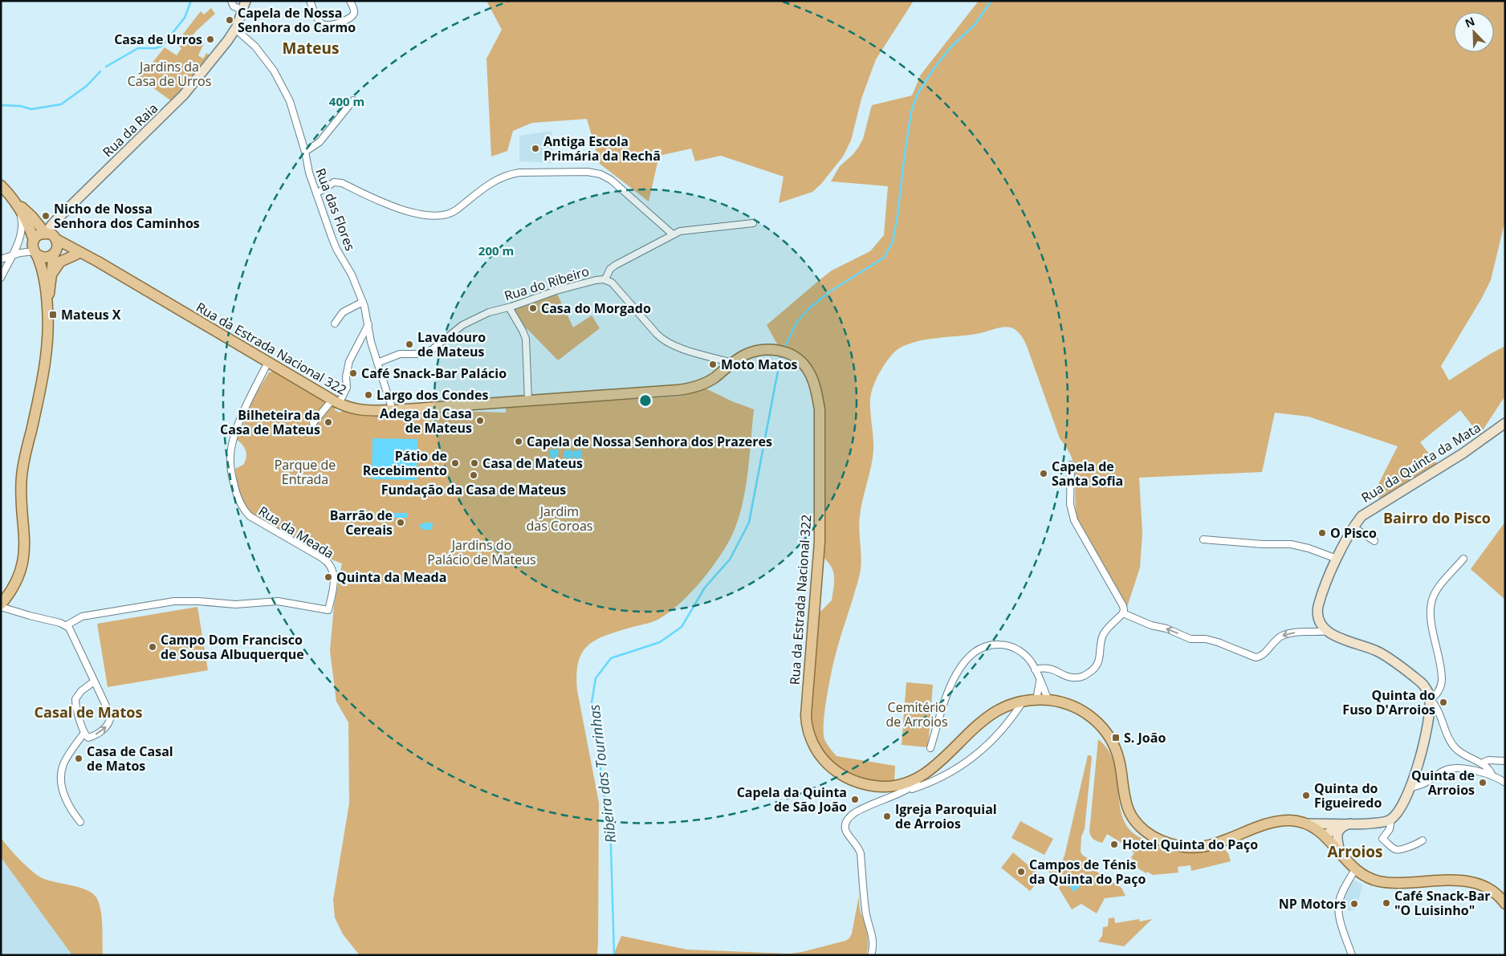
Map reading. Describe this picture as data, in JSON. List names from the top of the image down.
{
  "streets": {
    "main road": ["Rua da Estrada Nacional 322"],
    "street": [
      "Rua da Raia",
      "Rua das Flores",
      "Rua do Ribeiro",
      "Rua da Quinta da Mata",
      "Rua da Meada"
    ]
  },
  "crossings": [
    ["Rua da Raia", "Rua das Flores"],
    ["Rua das Flores", "Rua do Ribeiro"],
    ["Rua das Flores", "Rua da Estrada Nacional 322"],
    ["Rua do Ribeiro", "Rua da Estrada Nacional 322"],
    ["Rua da Estrada Nacional 322", "Rua da Meada"]
  ],
  "districts": [
    "Mateus",
    "Bairro do Pisco",
    "Casal de Matos",
    "Arroios"
  ],
  "water": ["Ribeira das Tourinhas"],
  "parks": [
    "Jardins da Casa de Urros",
    "Parque de Entrada",
    "Jardim das Coroas",
    "Jardins do Palácio de Mateus",
    "Cemitério de Arroios"
  ],
  "places": {
    "other": [
      "Capela de Nossa Senhora do Carmo",
      "Casa de Urros",
      "Antiga Escola Primária da Rechã",
      "Nicho de Nossa Senhora dos Caminhos",
      "Casa do Morgado",
      "Lavadouro de Mateus",
      "Moto Matos",
      "Café Snack-Bar Palácio",
      "Largo dos Condes",
      "Adega da Casa de Mateus",
      "Bilheteira da Casa de Mateus",
      "Capela de Nossa Senhora dos Prazeres",
      "Pátio de Recebimento",
      "Casa de Mateus",
      "Capela de Santa Sofia",
      "Fundação da Casa de Mateus",
      "Barrão de Cereais",
      "O Pisco",
      "Quinta da Meada",
      "Campo Dom Francisco de Sousa Albuquerque",
      "Quinta do Fuso D'Arroios",
      "Casa de Casal de Matos",
      "Quinta de Arroios",
      "Quinta do Figueiredo",
      "Capela da Quinta de São João",
      "Igreja Paroquial de Arroios",
      "Hotel Quinta do Paço",
      "Campos de Ténis da Quinta do Paço",
      "Café Snack-Bar \"O Luisinho\"",
      "NP Motors"
    ],
    "transit": ["Mateus X", "S. João"]
  },
  "north": "top left",
  "rings": ["400 m", "200 m"]
}
